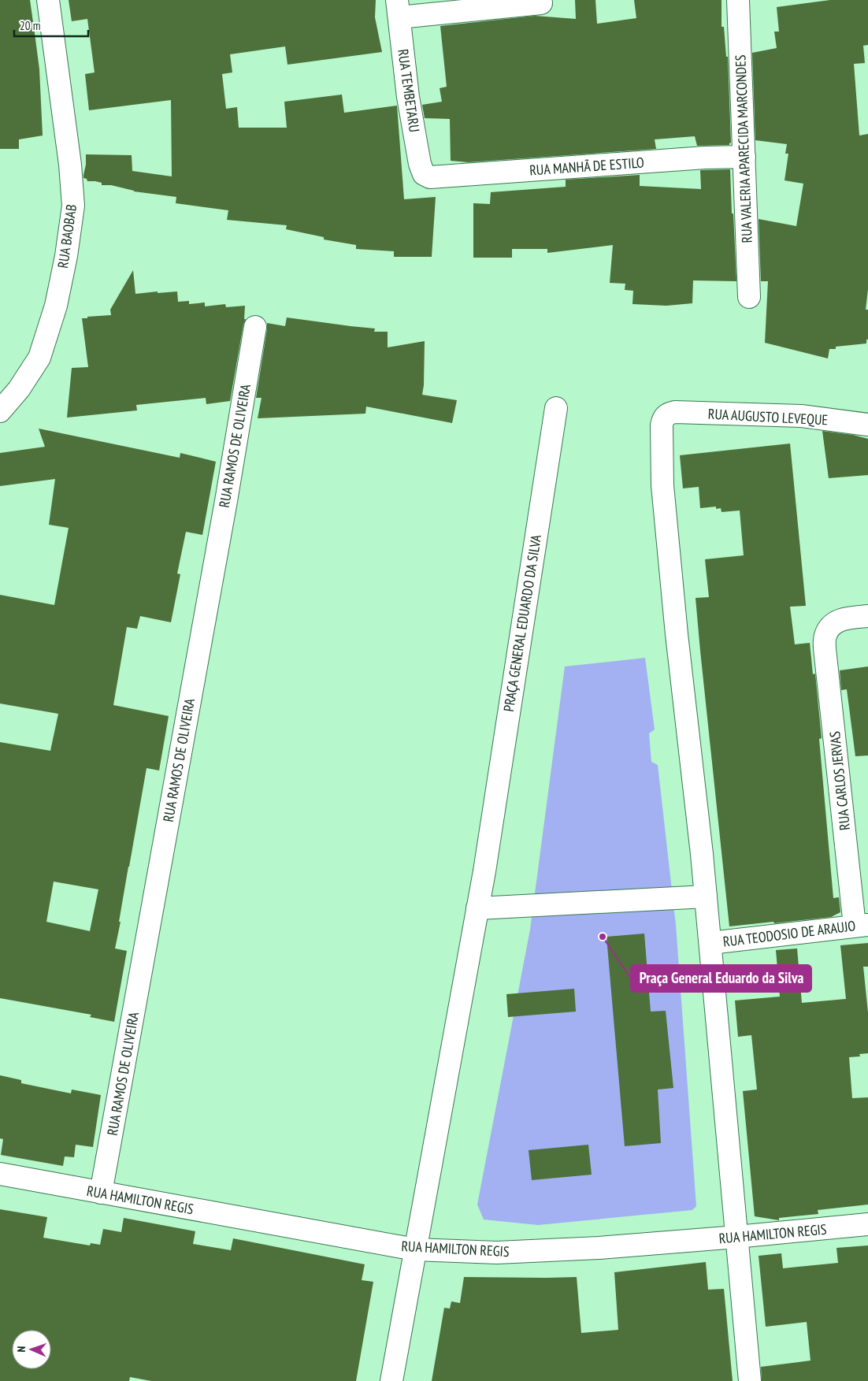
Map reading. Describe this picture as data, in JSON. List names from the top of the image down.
{
  "streets": {
    "street": [
      "RUA TEMBETARU",
      "RUA VALERIA APARECIDA MARCONDES",
      "RUA MANHÃ DE ESTILO",
      "RUA BAOBAB",
      "RUA AUGUSTO LEVEQUE",
      "RUA RAMOS DE OLIVEIRA",
      "PRAÇA GENERAL EDUARDO DA SILVA",
      "RUA CARLOS JERVAS",
      "RUA TEODOSIO DE ARAUJO",
      "RUA HAMILTON REGIS"
    ]
  },
  "crossings": [
    ["RUA TEMBETARU", "RUA MANHÃ DE ESTILO"],
    ["RUA VALERIA APARECIDA MARCONDES", "RUA MANHÃ DE ESTILO"],
    ["RUA RAMOS DE OLIVEIRA", "RUA HAMILTON REGIS"],
    ["PRAÇA GENERAL EDUARDO DA SILVA", "RUA HAMILTON REGIS"],
    ["RUA CARLOS JERVAS", "RUA TEODOSIO DE ARAUJO"]
  ],
  "places": ["Praça General Eduardo da Silva"],
  "scale_bar": "20 m",
  "north": "left"
}
